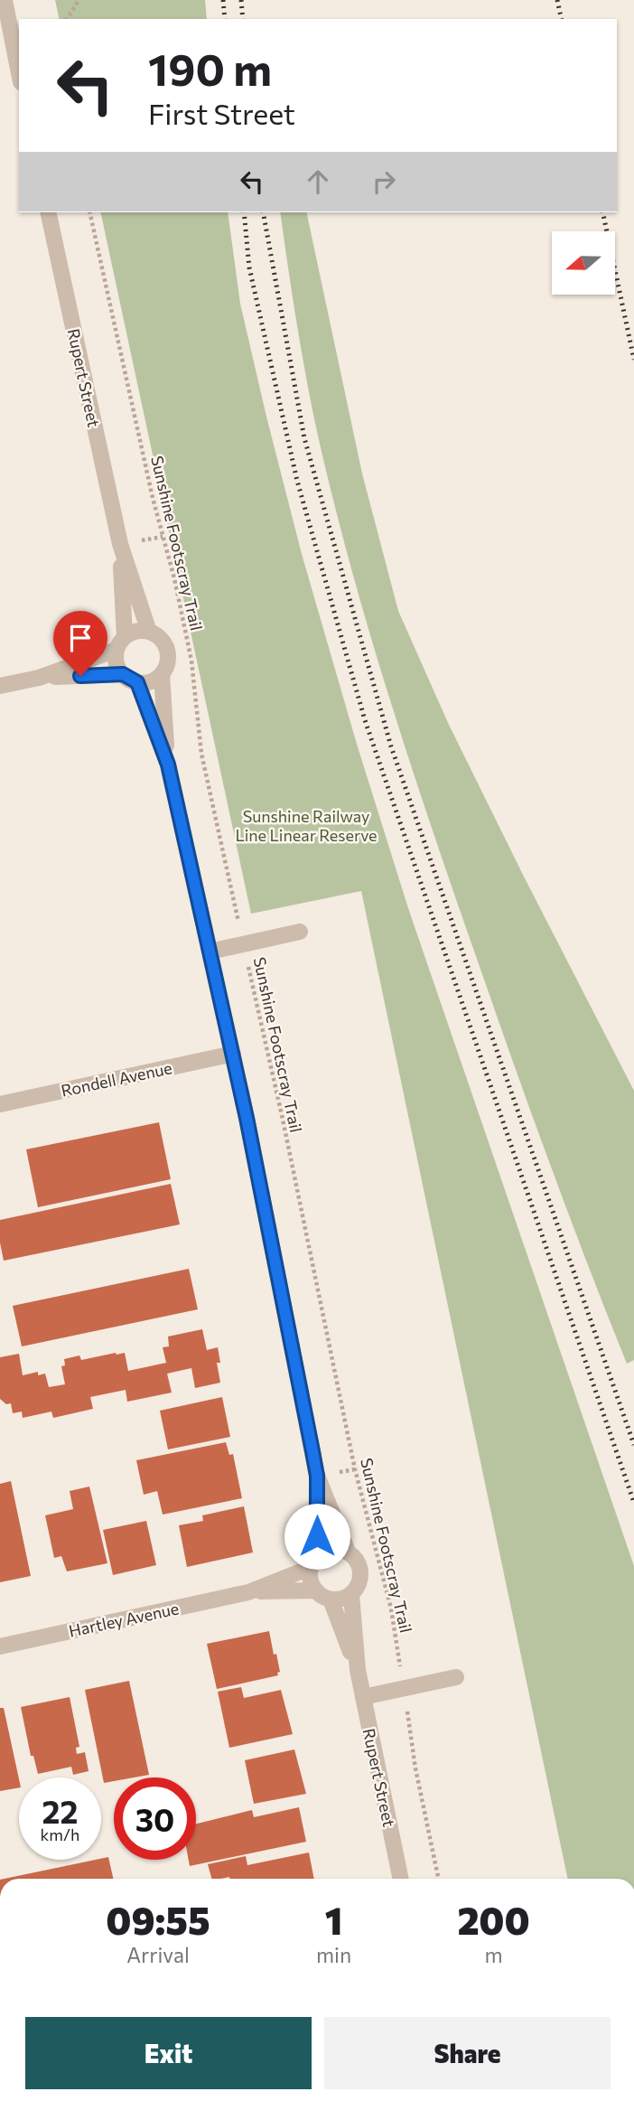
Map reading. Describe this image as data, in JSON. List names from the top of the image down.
{
  "streets": {
    "street": ["Rupert Street", "Rondell Avenue", "Hartley Avenue"],
    "path": ["Sunshine Footscray Trail"]
  },
  "crossings": [
    ["Rupert Street", "Hartley Avenue"]
  ],
  "parks": ["Sunshine Railway Line Linear Reserve"],
  "north": "left",
  "page": {
    "turn": ["190 m", "First Street"],
    "speed": "22 km/h",
    "limit": "30",
    "eta": [
      "09:55",
      "Arrival",
      "1",
      "min",
      "200",
      "m"
    ],
    "buttons": ["Exit", "Share"]
  }
}
